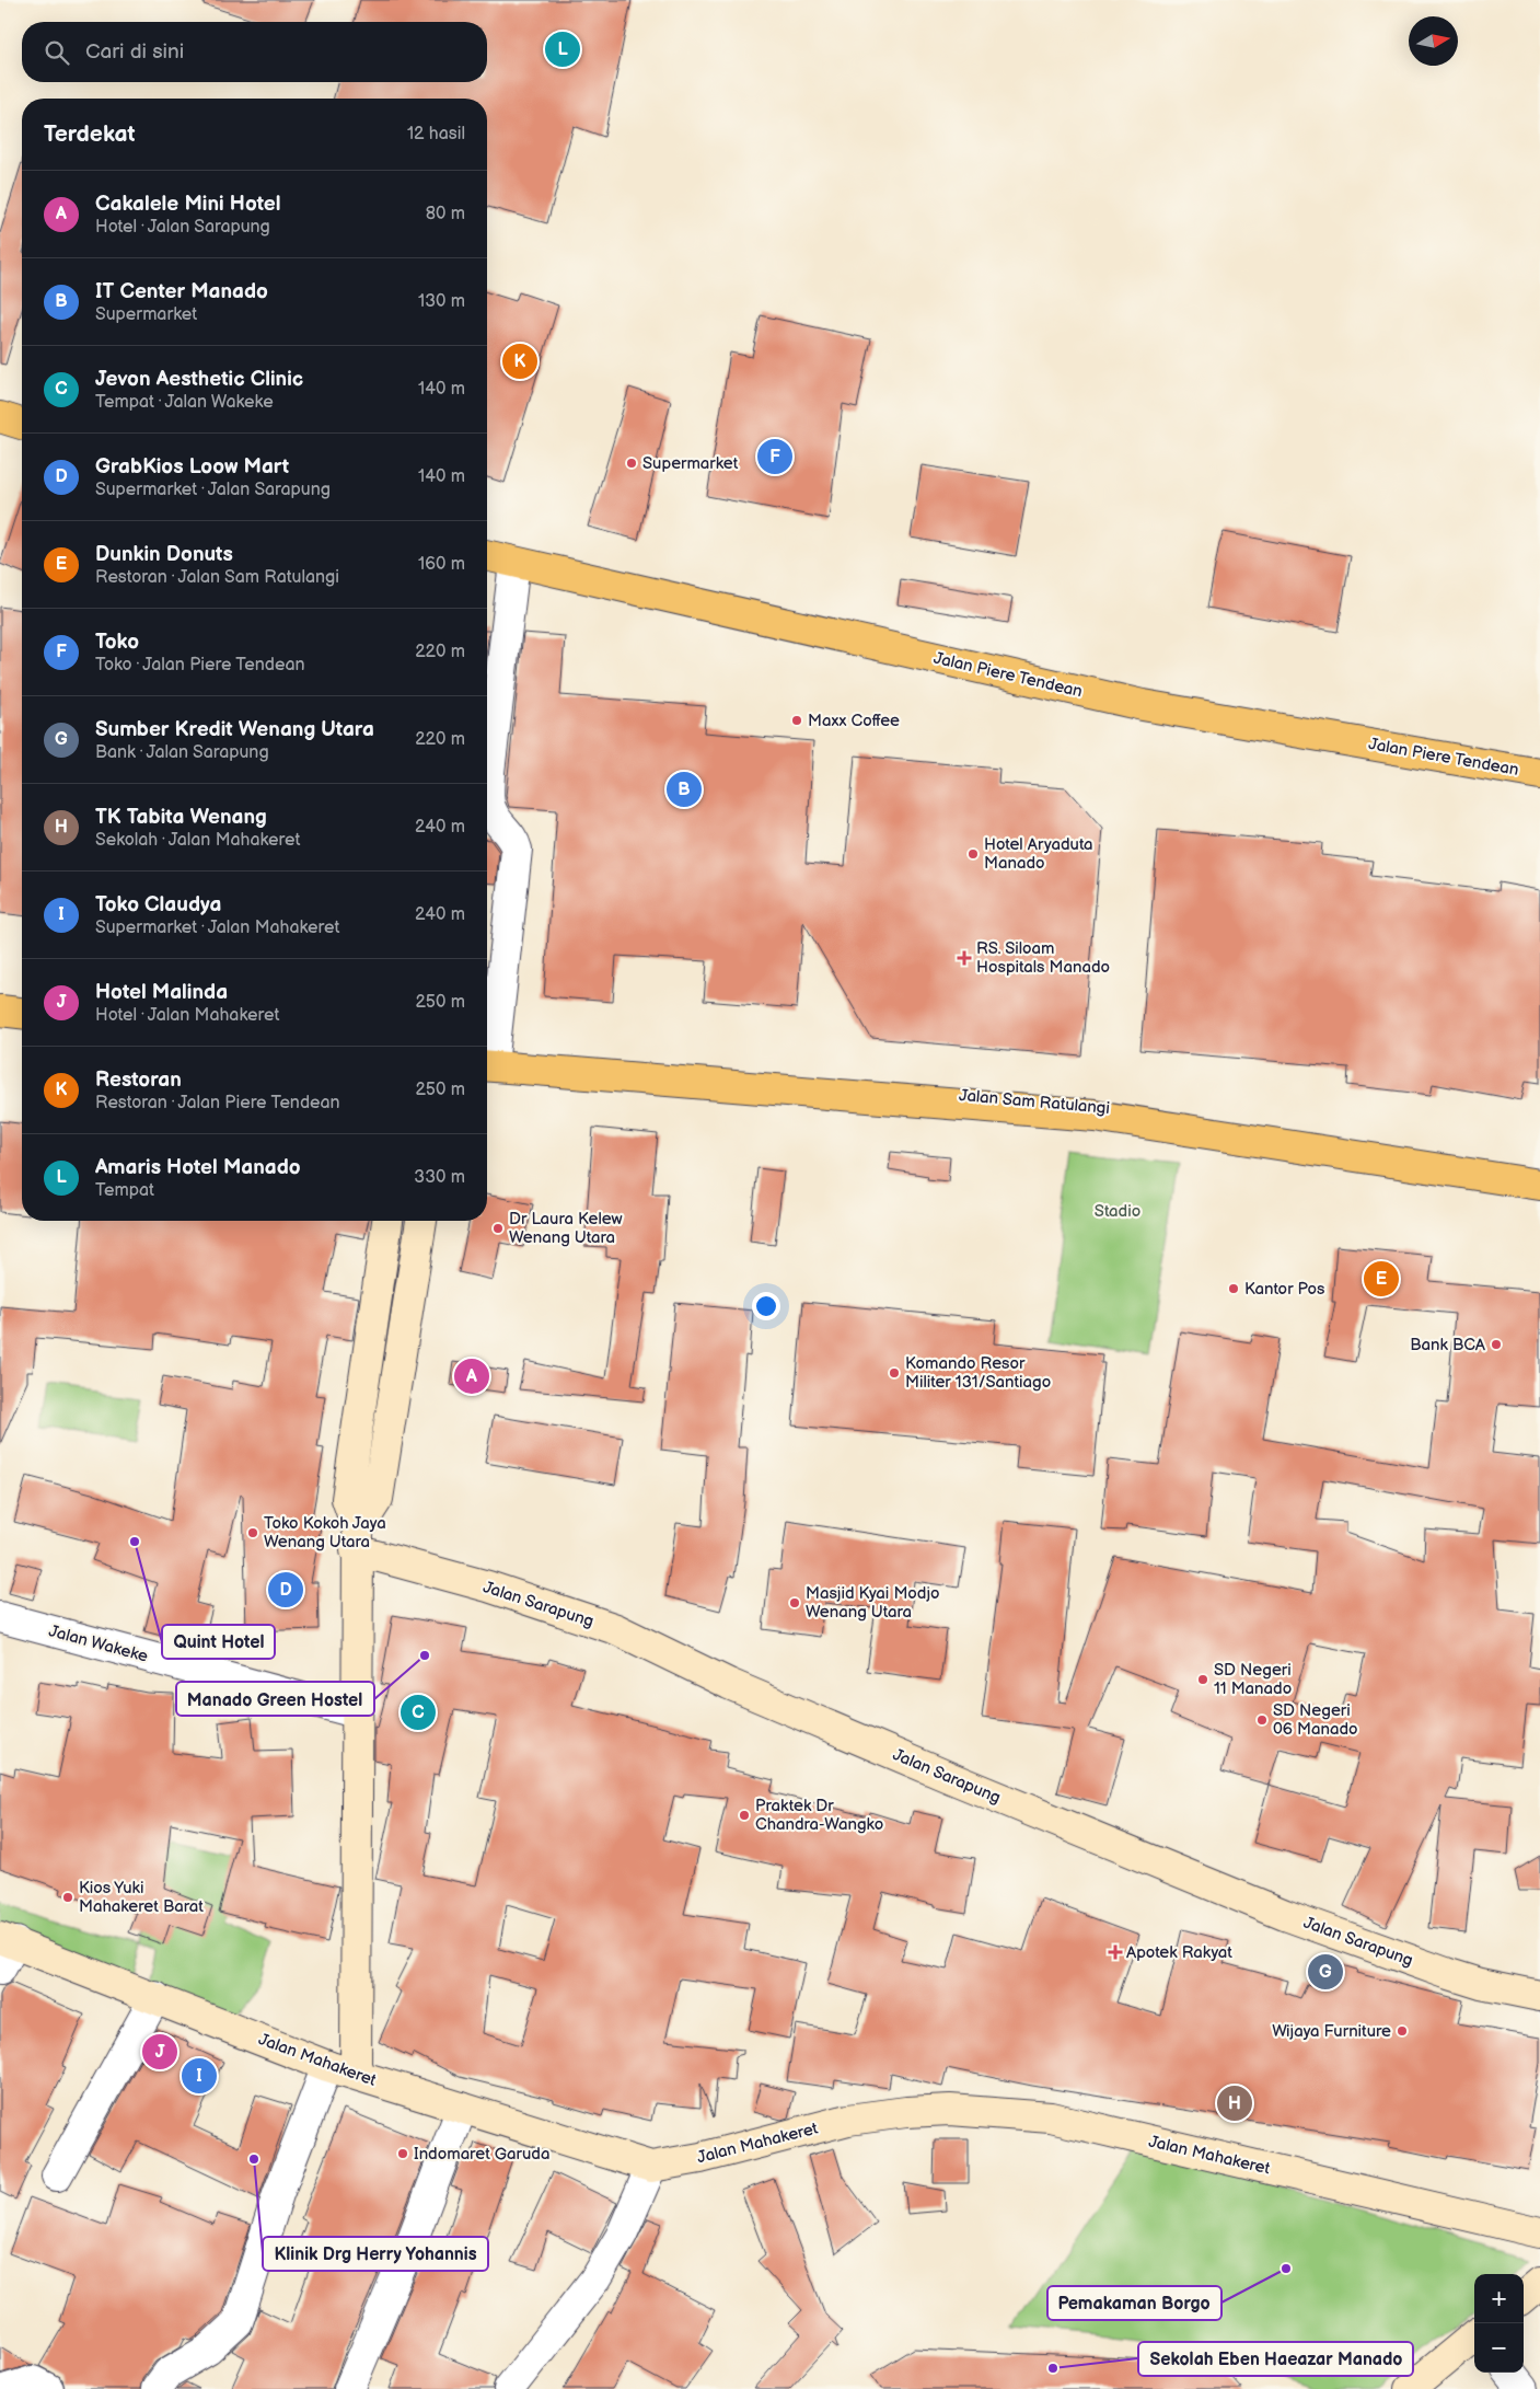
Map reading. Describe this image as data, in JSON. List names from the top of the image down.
{
  "streets": {
    "main road": ["Jalan Piere Tendean", "Jalan Sam Ratulangi"],
    "street": ["Jalan Sarapung", "Jalan Wakeke", "Jalan Mahakeret"]
  },
  "parks": ["Stadio"],
  "places": {
    "other": [
      "Supermarket",
      "Maxx Coffee",
      "Hotel Aryaduta Manado",
      "Dr Laura Kelew Wenang Utara",
      "Kantor Pos",
      "Bank BCA",
      "Komando Resor Militer 131/Santiago",
      "Toko Kokoh Jaya Wenang Utara",
      "Quint Hotel",
      "Masjid Kyai Modjo Wenang Utara",
      "Manado Green Hostel",
      "SD Negeri 11 Manado",
      "SD Negeri 06 Manado",
      "Praktek Dr Chandra-Wangko",
      "Kios Yuki Mahakeret Barat",
      "Wijaya Furniture",
      "Indomaret Garuda",
      "Klinik Drg Herry Yohannis",
      "Pemakaman Borgo",
      "Sekolah Eben Haeazar Manado"
    ],
    "health": ["RS. Siloam Hospitals Manado", "Apotek Rakyat"]
  },
  "north": "right",
  "page": {
    "search": "Cari di sini",
    "pins": [
      "L",
      "K",
      "F",
      "B",
      "E",
      "A",
      "D",
      "C",
      "G",
      "J",
      "I",
      "H"
    ],
    "heading": ["Terdekat", "12 hasil"],
    "list": [
      {
        "mark": "A",
        "name": "Cakalele Mini Hotel",
        "note": "Hotel · Jalan Sarapung",
        "value": "80 m"
      },
      {
        "mark": "B",
        "name": "IT Center Manado",
        "note": "Supermarket",
        "value": "130 m"
      },
      {
        "mark": "C",
        "name": "Jevon Aesthetic Clinic",
        "note": "Tempat · Jalan Wakeke",
        "value": "140 m"
      },
      {
        "mark": "D",
        "name": "GrabKios Loow Mart",
        "note": "Supermarket · Jalan Sarapung",
        "value": "140 m"
      },
      {
        "mark": "E",
        "name": "Dunkin Donuts",
        "note": "Restoran · Jalan Sam Ratulangi",
        "value": "160 m"
      },
      {
        "mark": "F",
        "name": "Toko",
        "note": "Toko · Jalan Piere Tendean",
        "value": "220 m"
      },
      {
        "mark": "G",
        "name": "Sumber Kredit Wenang Utara",
        "note": "Bank · Jalan Sarapung",
        "value": "220 m"
      },
      {
        "mark": "H",
        "name": "TK Tabita Wenang",
        "note": "Sekolah · Jalan Mahakeret",
        "value": "240 m"
      },
      {
        "mark": "I",
        "name": "Toko Claudya",
        "note": "Supermarket · Jalan Mahakeret",
        "value": "240 m"
      },
      {
        "mark": "J",
        "name": "Hotel Malinda",
        "note": "Hotel · Jalan Mahakeret",
        "value": "250 m"
      },
      {
        "mark": "K",
        "name": "Restoran",
        "note": "Restoran · Jalan Piere Tendean",
        "value": "250 m"
      },
      {
        "mark": "L",
        "name": "Amaris Hotel Manado",
        "note": "Tempat",
        "value": "330 m"
      }
    ],
    "map_buttons": ["+", "−"]
  }
}
